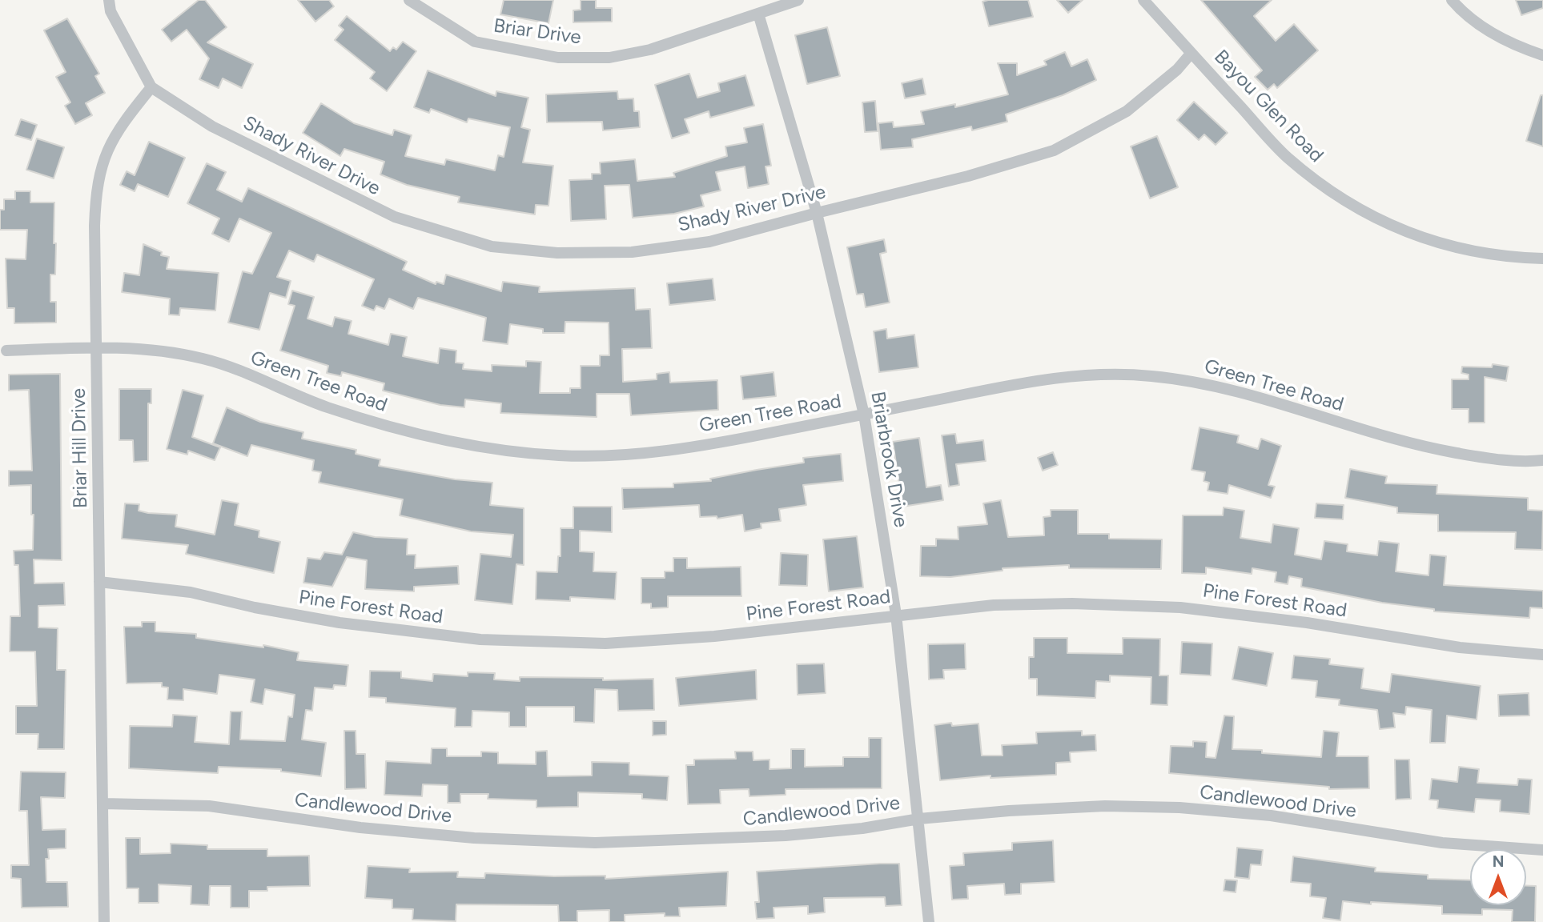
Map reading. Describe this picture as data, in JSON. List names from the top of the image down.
{
  "streets": {
    "street": [
      "Briar Drive",
      "Bayou Glen Road",
      "Shady River Drive",
      "Green Tree Road",
      "Briar Hill Drive",
      "Briarbrook Drive",
      "Pine Forest Road",
      "Candlewood Drive"
    ]
  },
  "crossings": [
    ["Briar Drive", "Briarbrook Drive"],
    ["Bayou Glen Road", "Shady River Drive"],
    ["Shady River Drive", "Briar Hill Drive"],
    ["Shady River Drive", "Briarbrook Drive"],
    ["Green Tree Road", "Briar Hill Drive"],
    ["Green Tree Road", "Briarbrook Drive"],
    ["Briar Hill Drive", "Pine Forest Road"],
    ["Briar Hill Drive", "Candlewood Drive"],
    ["Briarbrook Drive", "Pine Forest Road"],
    ["Briarbrook Drive", "Candlewood Drive"]
  ],
  "north": "top"
}
